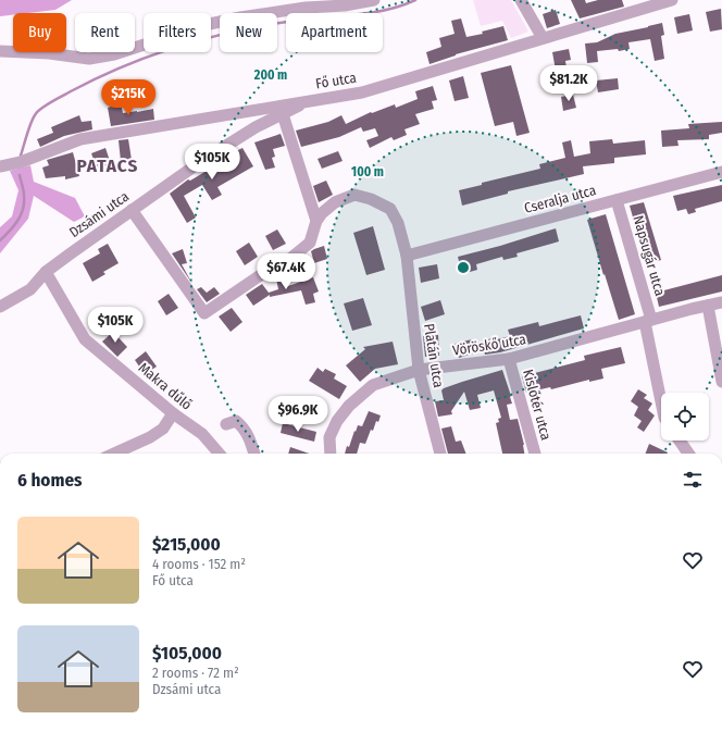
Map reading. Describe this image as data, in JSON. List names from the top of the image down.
{
  "streets": {
    "street": [
      "Fő utca",
      "Cseralja utca",
      "Dzsámi utca",
      "Napsugár utca",
      "Vöröskő utca",
      "Platán utca",
      "Makra dűlő",
      "Kislőtér utca"
    ]
  },
  "crossings": [
    ["Fő utca", "Dzsámi utca"],
    ["Cseralja utca", "Napsugár utca"],
    ["Cseralja utca", "Platán utca"],
    ["Dzsámi utca", "Makra dűlő"],
    ["Napsugár utca", "Vöröskő utca"],
    ["Vöröskő utca", "Platán utca"],
    ["Vöröskő utca", "Kislőtér utca"]
  ],
  "districts": ["PATACS"],
  "page": {
    "chip": [
      "Buy",
      "Rent",
      "Filters",
      "New",
      "Apartment"
    ],
    "price": [
      "$81.2K",
      "$215K",
      "$105K",
      "$67.4K",
      "$105K",
      "$96.9K"
    ],
    "heading": "6 homes",
    "list": [
      {
        "name": "$215,000",
        "note": "4 rooms · 152 m² · Fő utca"
      },
      {
        "name": "$105,000",
        "note": "2 rooms · 72 m² · Dzsámi utca"
      }
    ]
  },
  "rings": ["200 m", "100 m"]
}
